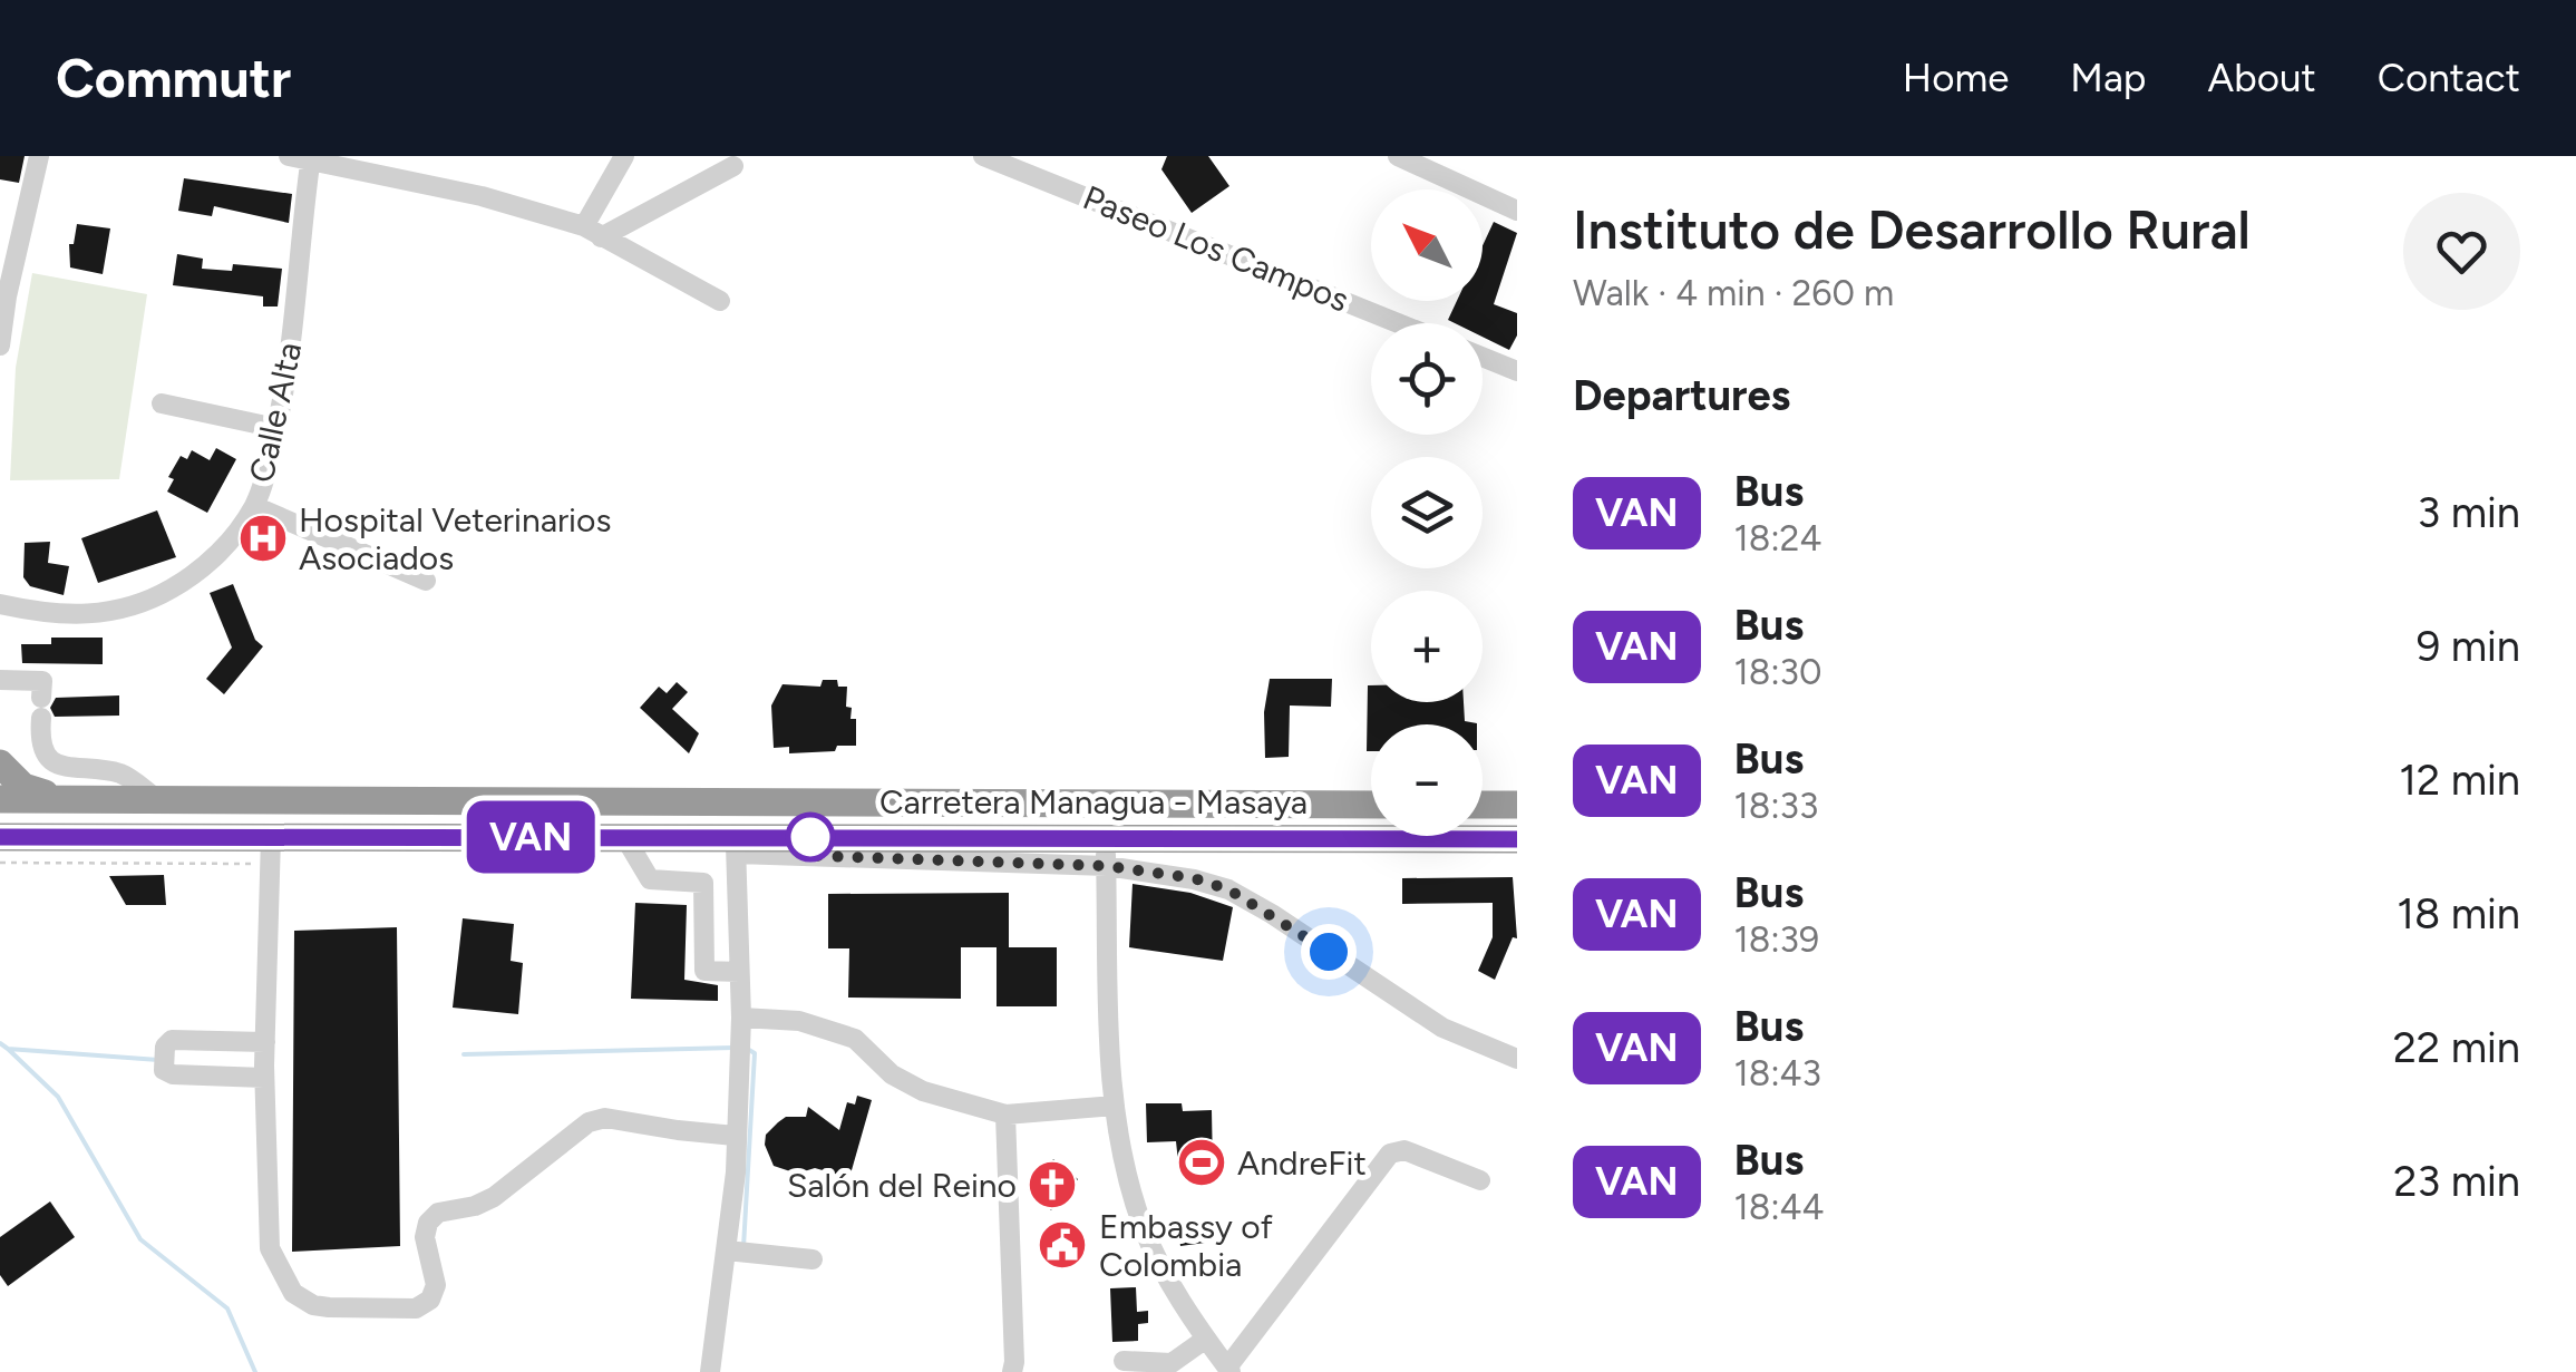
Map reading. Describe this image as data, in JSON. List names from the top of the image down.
{
  "streets": {
    "highway": ["Carretera Managua - Masaya"],
    "street": ["Paseo Los Campos", "Calle Alta"]
  },
  "places": {
    "hospital": ["Hospital Veterinarios Asociados"],
    "sports": ["AndreFit"],
    "church": ["Salón del Reino"],
    "public building": ["Embassy of Colombia"]
  },
  "lines": ["bus line VAN"],
  "north": "top left",
  "page": {
    "header": "Commutr",
    "nav": [
      "Home",
      "Map",
      "About",
      "Contact"
    ],
    "on_map": "VAN",
    "heading": [
      ["Instituto de Desarrollo Rural", "Walk · 4 min · 260 m"],
      "Departures"
    ],
    "map_buttons": ["+", "−"],
    "list": [
      {
        "mark": "VAN",
        "name": "Bus",
        "note": "18:24",
        "value": "3 min"
      },
      {
        "mark": "VAN",
        "name": "Bus",
        "note": "18:30",
        "value": "9 min"
      },
      {
        "mark": "VAN",
        "name": "Bus",
        "note": "18:33",
        "value": "12 min"
      },
      {
        "mark": "VAN",
        "name": "Bus",
        "note": "18:39",
        "value": "18 min"
      },
      {
        "mark": "VAN",
        "name": "Bus",
        "note": "18:43",
        "value": "22 min"
      },
      {
        "mark": "VAN",
        "name": "Bus",
        "note": "18:44",
        "value": "23 min"
      }
    ]
  }
}
